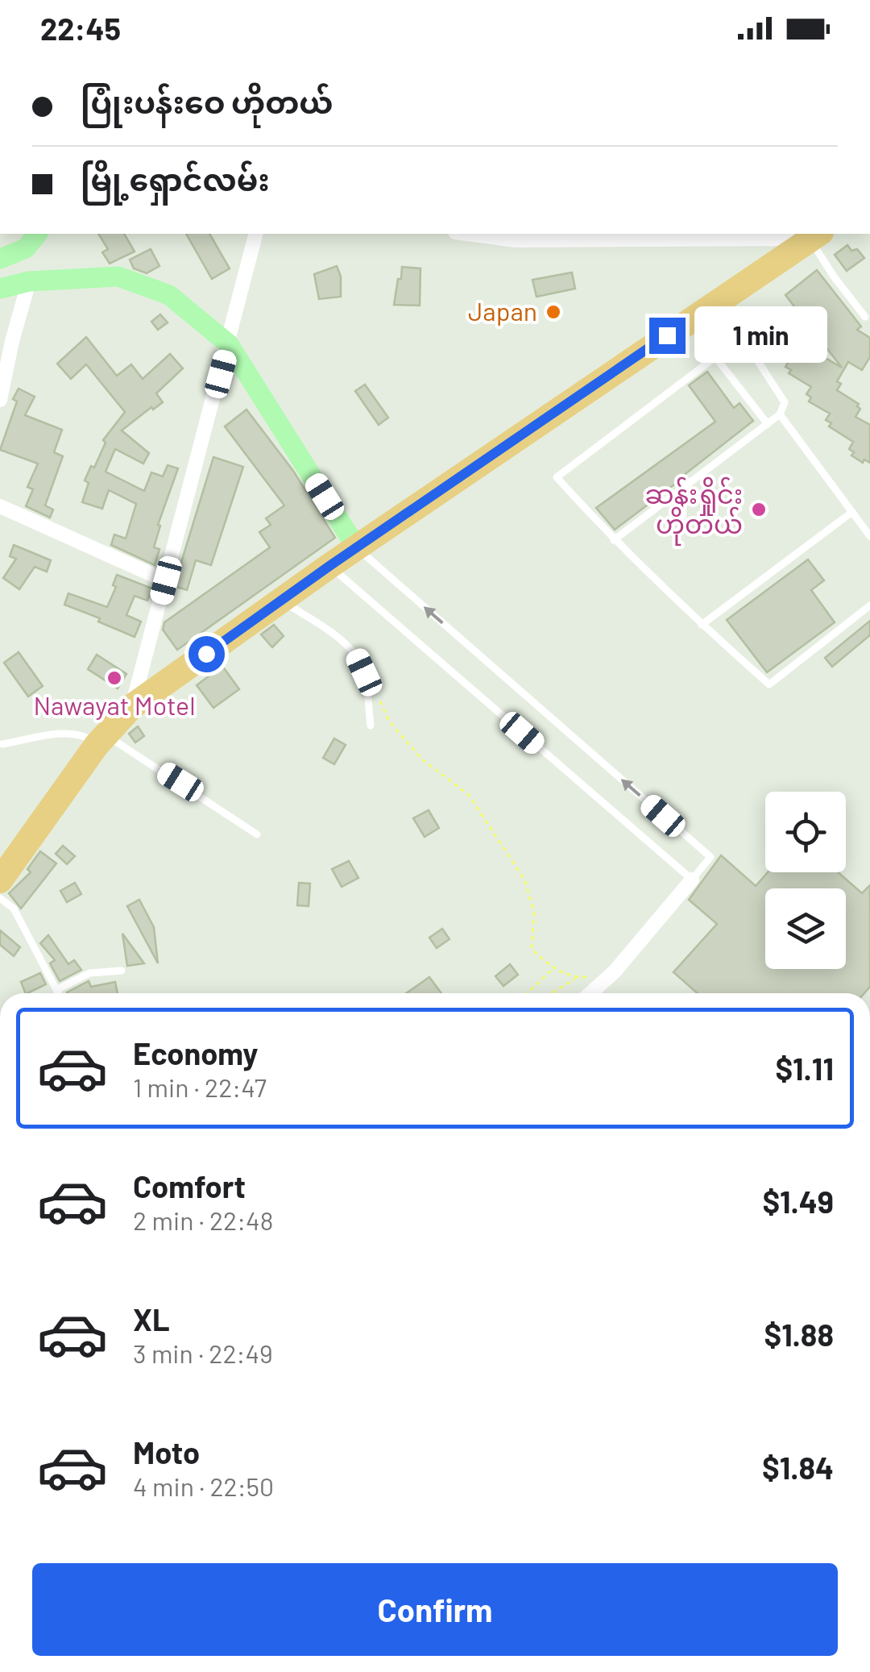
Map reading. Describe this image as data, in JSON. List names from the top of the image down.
{
  "places": ["Japan", "ဆန်းရှိုင်း ဟိုတယ်", "Nawayat Motel"],
  "page": {
    "status": "22:45",
    "banner": ["ပြုံးပန်းဝေ ဟိုတယ်", "မြို့ရှောင်လမ်း"],
    "bubble": "1 min",
    "list": [
      {
        "name": "Economy",
        "note": "1 min · 22:47",
        "value": "$1.11"
      },
      {
        "name": "Comfort",
        "note": "2 min · 22:48",
        "value": "$1.49"
      },
      {
        "name": "XL",
        "note": "3 min · 22:49",
        "value": "$1.88"
      },
      {
        "name": "Moto",
        "note": "4 min · 22:50",
        "value": "$1.84"
      }
    ],
    "buttons": "Confirm"
  }
}
